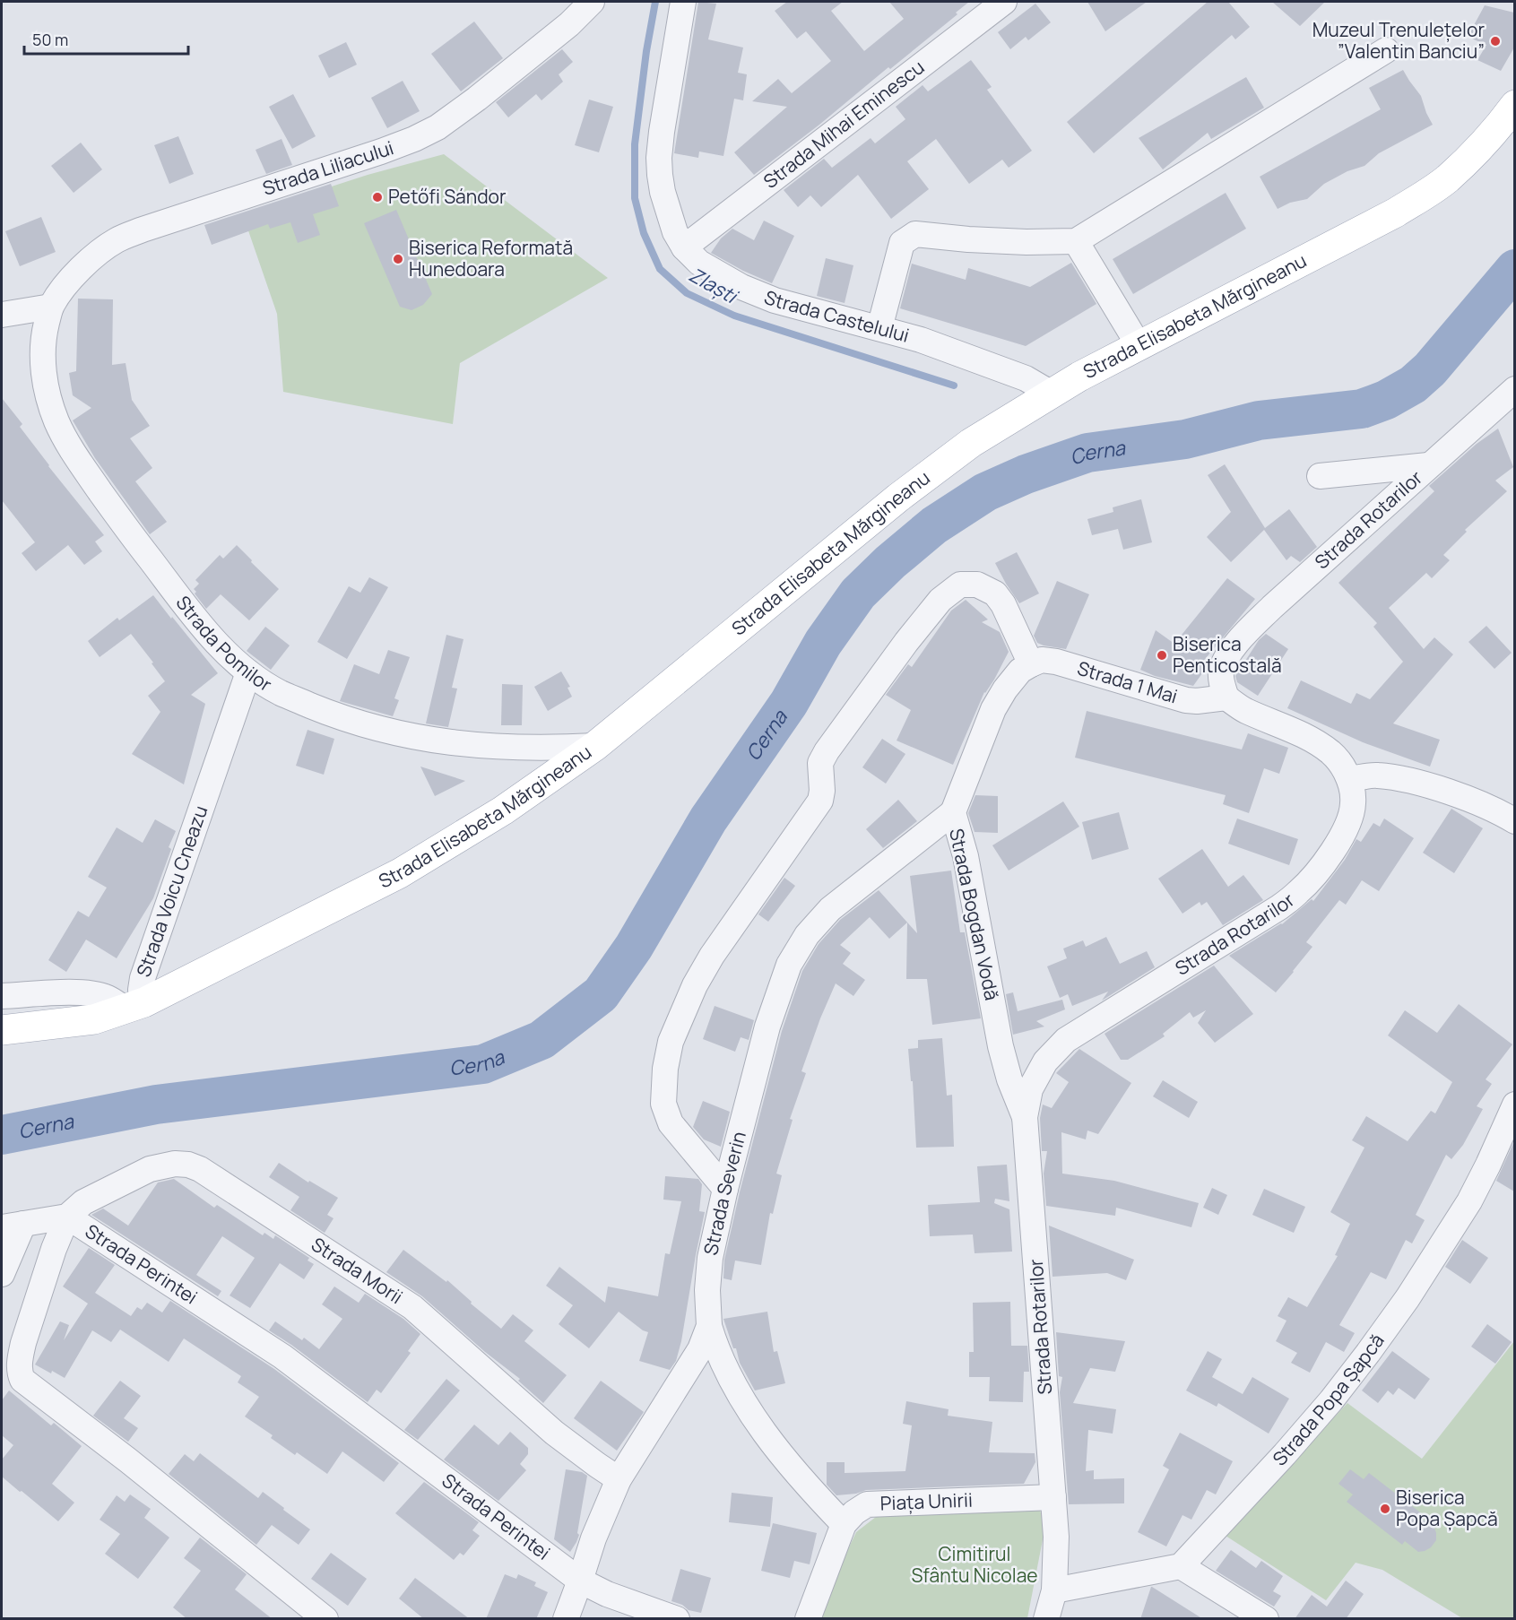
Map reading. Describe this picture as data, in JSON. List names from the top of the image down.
{
  "streets": {
    "main road": ["Strada Elisabeta Mărgineanu"],
    "street": [
      "Strada Mihai Eminescu",
      "Strada Liliacului",
      "Strada Castelului",
      "Strada Rotarilor",
      "Strada Pomilor",
      "Strada 1 Mai",
      "Strada Voicu Cneazu",
      "Strada Bogdan Vodă",
      "Strada Severin",
      "Strada Perintei",
      "Strada Morii",
      "Strada Popa Șapcă",
      "Piața Unirii"
    ]
  },
  "crossings": [
    ["Strada Mihai Eminescu", "Strada Castelului"],
    ["Strada Liliacului", "Strada Pomilor"],
    ["Strada Castelului", "Strada Elisabeta Mărgineanu"],
    ["Strada Elisabeta Mărgineanu", "Strada Pomilor"],
    ["Strada Elisabeta Mărgineanu", "Strada Voicu Cneazu"],
    ["Strada Rotarilor", "Strada 1 Mai"],
    ["Strada Rotarilor", "Strada Bogdan Vodă"],
    ["Strada Rotarilor", "Piața Unirii"],
    ["Strada Pomilor", "Strada Voicu Cneazu"],
    ["Strada 1 Mai", "Strada Bogdan Vodă"],
    ["Strada Bogdan Vodă", "Strada Severin"],
    ["Strada Severin", "Strada Perintei"],
    ["Strada Severin", "Strada Morii"],
    ["Strada Perintei", "Strada Morii"]
  ],
  "water": ["Zlaști", "Cerna"],
  "parks": ["Cimitirul Sfântu Nicolae"],
  "places": [
    "Muzeul Trenulețelor ”Valentin Banciu”",
    "Petőfi Sándor",
    "Biserica Reformată Hunedoara",
    "Biserica Penticostală",
    "Biserica Popa Șapcă"
  ],
  "scale_bar": "50 m"
}
